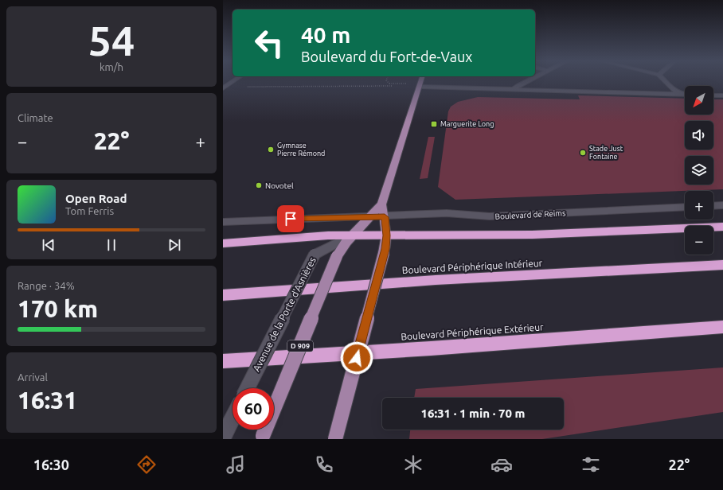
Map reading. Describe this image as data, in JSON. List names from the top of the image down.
{
  "streets": {
    "highway": ["Boulevard Périphérique Intérieur", "Boulevard Périphérique Extérieur"],
    "main road": ["Avenue de la Porte d'Asnières", "D 909"],
    "street": ["Boulevard de Reims"]
  },
  "crossings": [
    ["Boulevard de Reims", "Avenue de la Porte d'Asnières"]
  ],
  "places": {
    "transit": ["Marguerite Long"],
    "other": ["Gymnase Pierre Rémond", "Stade Just Fontaine", "Novotel"]
  },
  "north": "bottom left",
  "page": {
    "tile": [
      ["54", "km/h"],
      "Climate",
      ["Range · 34%", "170 km"],
      ["Arrival", "16:31"]
    ],
    "turn": ["40 m", "Boulevard du Fort-de-Vaux"],
    "map_buttons": ["+", "−"],
    "heat": ["−", "22°", "+"],
    "song": ["Open Road", "Tom Ferris"],
    "limit": "60",
    "trip": "16:31 · 1 min · 70 m",
    "tabs": ["16:30", "22°"]
  }
}
